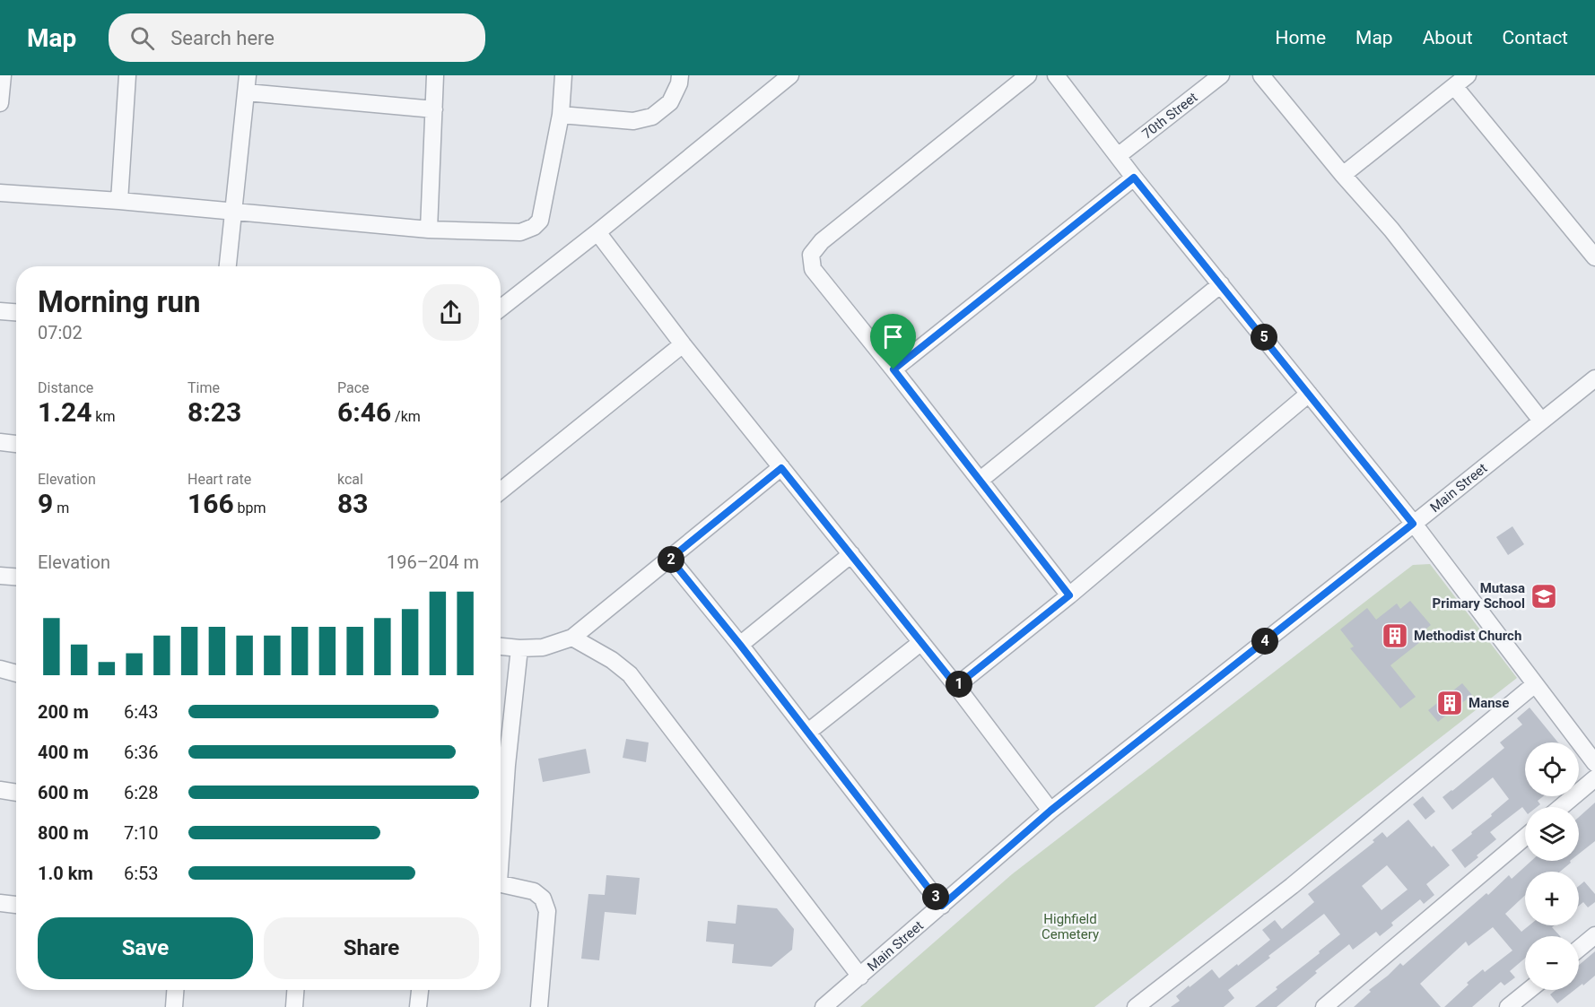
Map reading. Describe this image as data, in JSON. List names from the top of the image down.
{
  "streets": {
    "street": ["70th Street", "Main Street"]
  },
  "parks": ["Highfield Cemetery"],
  "places": {
    "school or university": ["Mutasa Primary School"],
    "building": ["Methodist Church", "Manse"]
  },
  "page": {
    "header": "Map",
    "search": "Search here",
    "nav": [
      "Home",
      "Map",
      "About",
      "Contact"
    ],
    "heading": ["Morning run", "07:02"],
    "pins": [
      "5",
      "2",
      "4",
      "1",
      "3"
    ],
    "stats": [
      ["Distance", "1.24 km"],
      ["Time", "8:23"],
      ["Pace", "6:46 /km"],
      ["Elevation", "9 m"],
      ["Heart rate", "166 bpm"],
      ["kcal", "83"]
    ],
    "chart": ["Elevation", "196–204 m"],
    "list": [
      {
        "name": "200 m",
        "note": "6:43"
      },
      {
        "name": "400 m",
        "note": "6:36"
      },
      {
        "name": "600 m",
        "note": "6:28"
      },
      {
        "name": "800 m",
        "note": "7:10"
      },
      {
        "name": "1.0 km",
        "note": "6:53"
      }
    ],
    "map_buttons": ["+", "−"],
    "buttons": ["Save", "Share"]
  }
}
